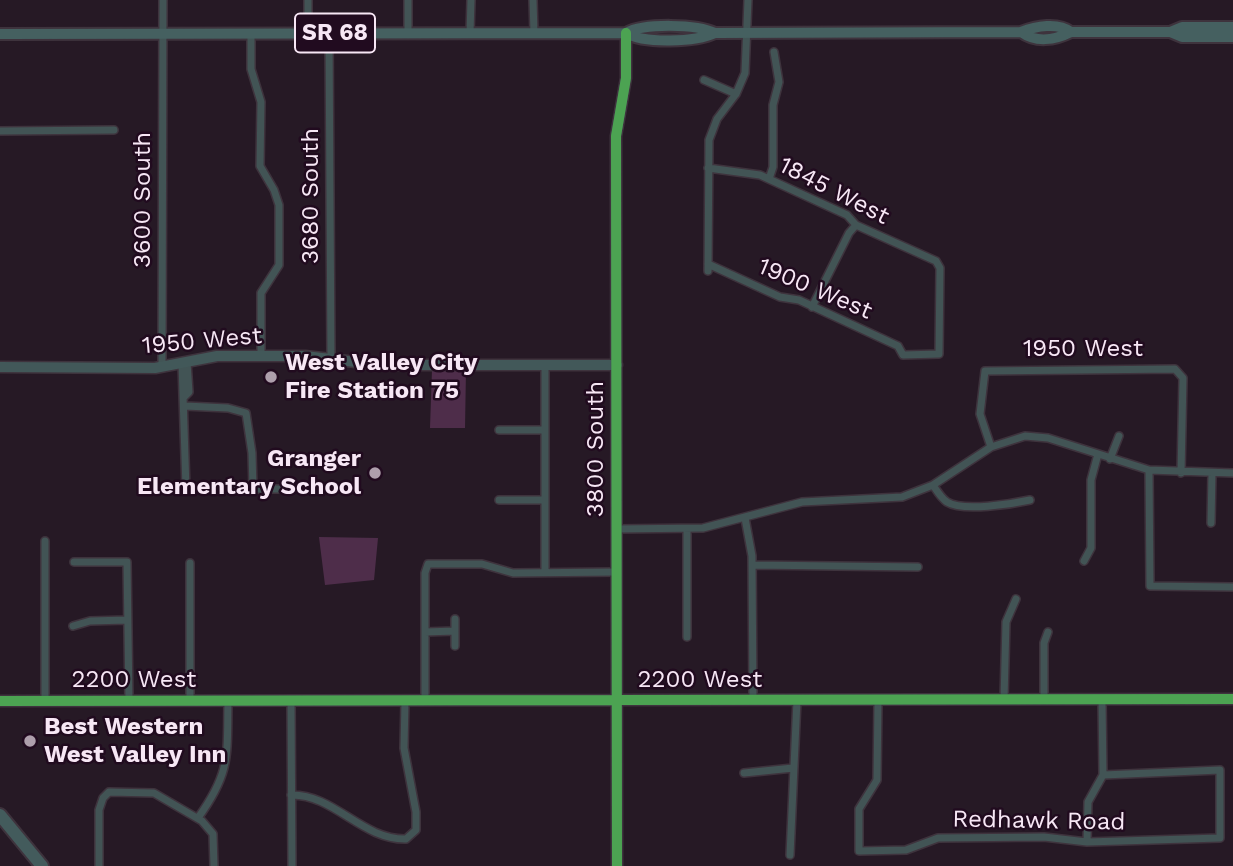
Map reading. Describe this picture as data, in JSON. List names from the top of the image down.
{
  "streets": {
    "main road": ["SR 68"],
    "street": [
      "1845 West",
      "3680 South",
      "3600 South",
      "1900 West",
      "1950 West",
      "3800 South",
      "2200 West",
      "Redhawk Road"
    ]
  },
  "crossings": [
    ["SR 68", "3680 South"],
    ["SR 68", "3600 South"],
    ["SR 68", "3800 South"],
    ["1845 West", "1900 West"],
    ["3680 South", "1950 West"],
    ["3600 South", "1950 West"],
    ["1950 West", "3800 South"],
    ["3800 South", "2200 West"],
    ["2200 West", "Redhawk Road"]
  ],
  "places": ["West Valley City Fire Station 75", "Granger Elementary School", "Best Western West Valley Inn"]
}
